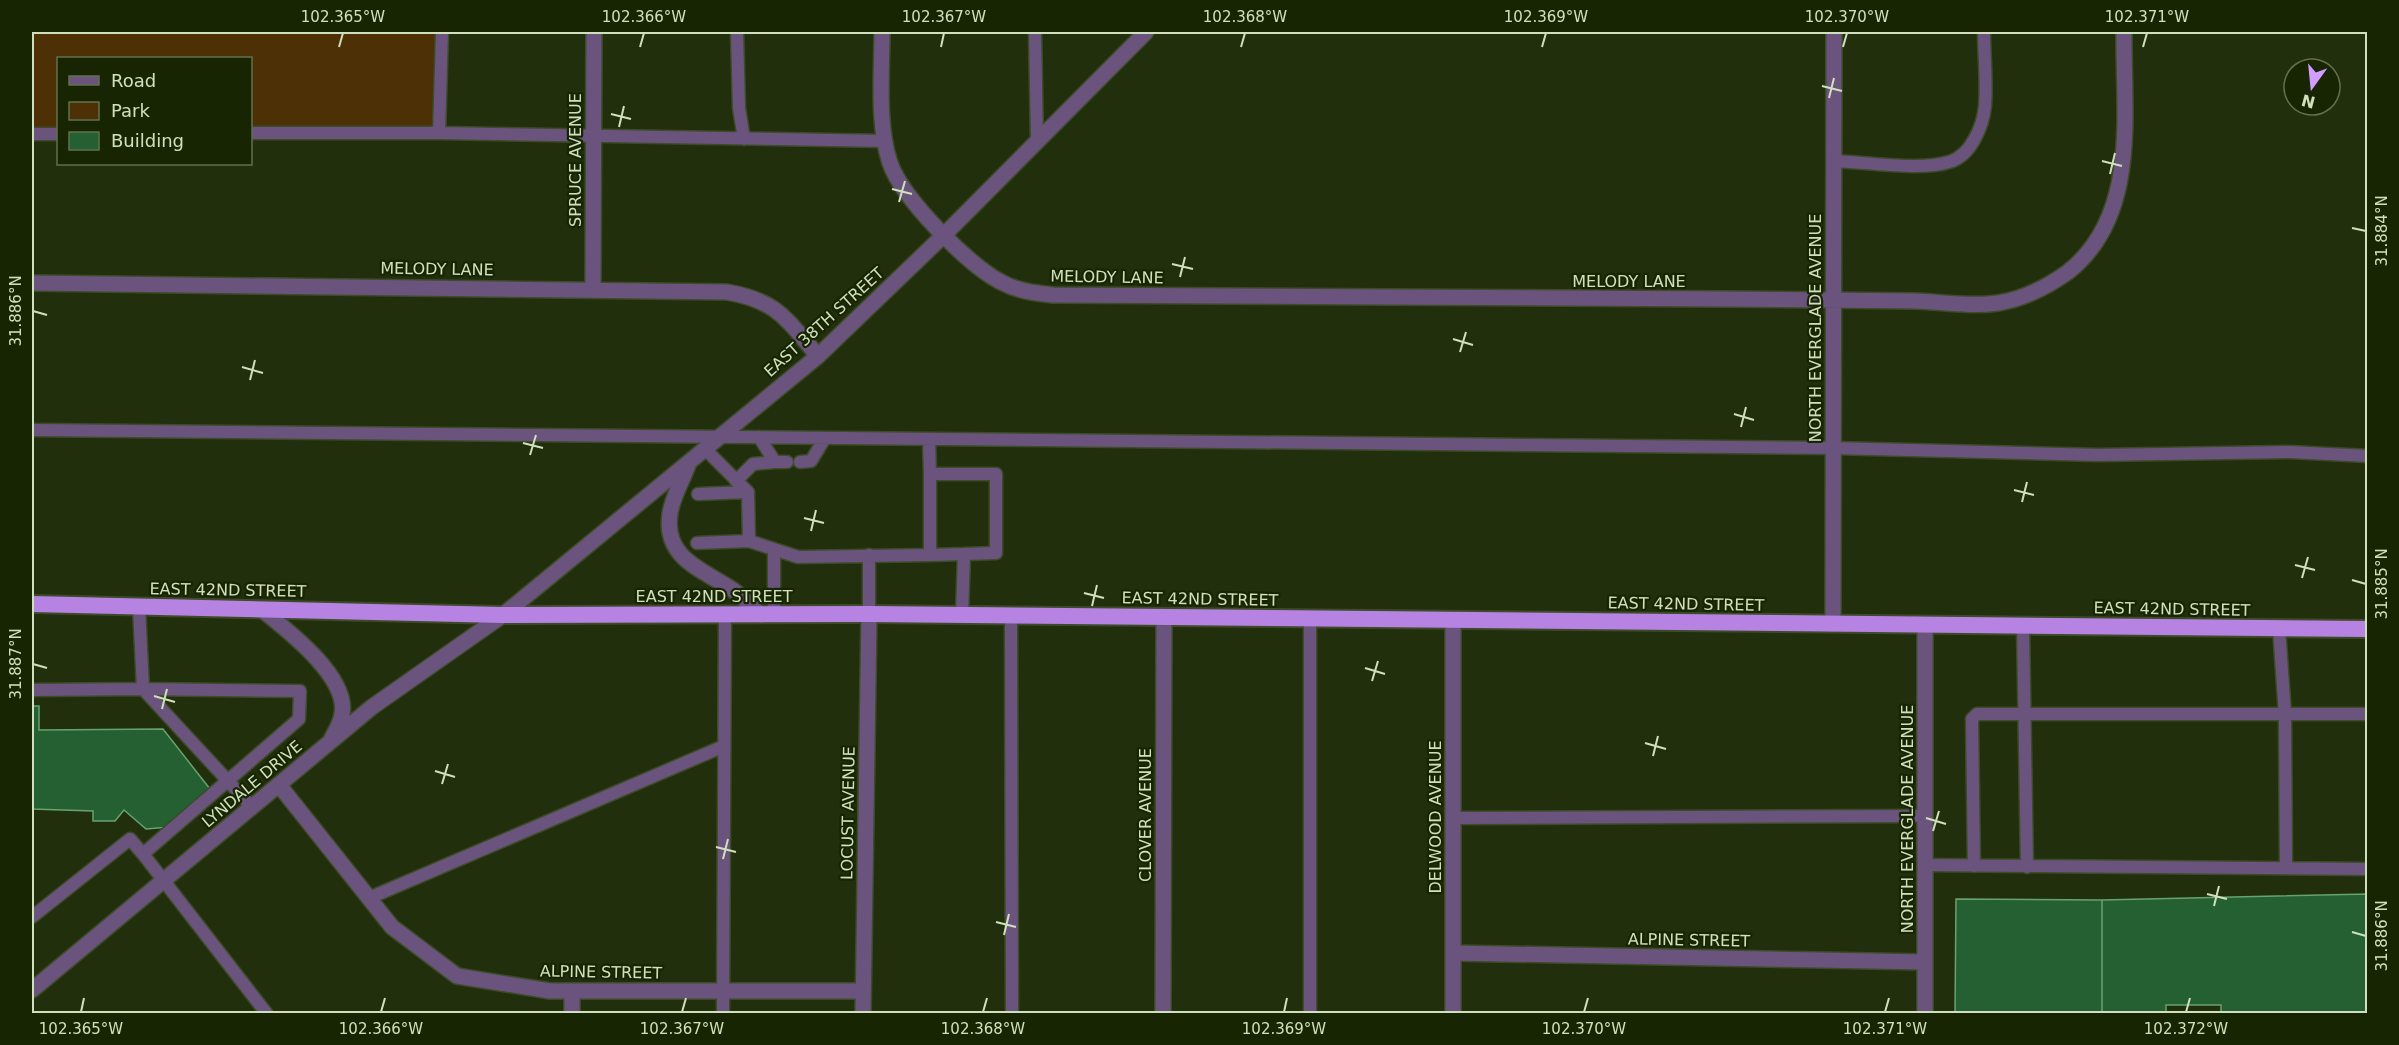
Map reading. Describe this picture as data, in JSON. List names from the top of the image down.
{
  "streets": {
    "highway": ["EAST 42ND STREET"],
    "street": [
      "SPRUCE AVENUE",
      "MELODY LANE",
      "EAST 38TH STREET",
      "NORTH EVERGLADE AVENUE",
      "LYNDALE DRIVE",
      "LOCUST AVENUE",
      "CLOVER AVENUE",
      "DELWOOD AVENUE",
      "ALPINE STREET"
    ]
  },
  "crossings": [
    ["SPRUCE AVENUE", "MELODY LANE"],
    ["MELODY LANE", "EAST 38TH STREET"],
    ["MELODY LANE", "NORTH EVERGLADE AVENUE"],
    ["EAST 38TH STREET", "EAST 42ND STREET"],
    ["EAST 38TH STREET", "LYNDALE DRIVE"],
    ["NORTH EVERGLADE AVENUE", "EAST 42ND STREET"],
    ["NORTH EVERGLADE AVENUE", "ALPINE STREET"],
    ["EAST 42ND STREET", "LYNDALE DRIVE"],
    ["EAST 42ND STREET", "LOCUST AVENUE"],
    ["EAST 42ND STREET", "CLOVER AVENUE"],
    ["EAST 42ND STREET", "DELWOOD AVENUE"],
    ["LYNDALE DRIVE", "ALPINE STREET"],
    ["LOCUST AVENUE", "ALPINE STREET"],
    ["DELWOOD AVENUE", "ALPINE STREET"]
  ],
  "legend": ["Road", "Park", "Building"],
  "north": "bottom",
  "coordinates": [
    "102.365°W",
    "102.366°W",
    "102.367°W",
    "102.368°W",
    "102.369°W",
    "102.370°W",
    "102.371°W",
    "31.884°N",
    "31.886°N",
    "31.885°N",
    "31.887°N",
    "102.372°W"
  ]
}
